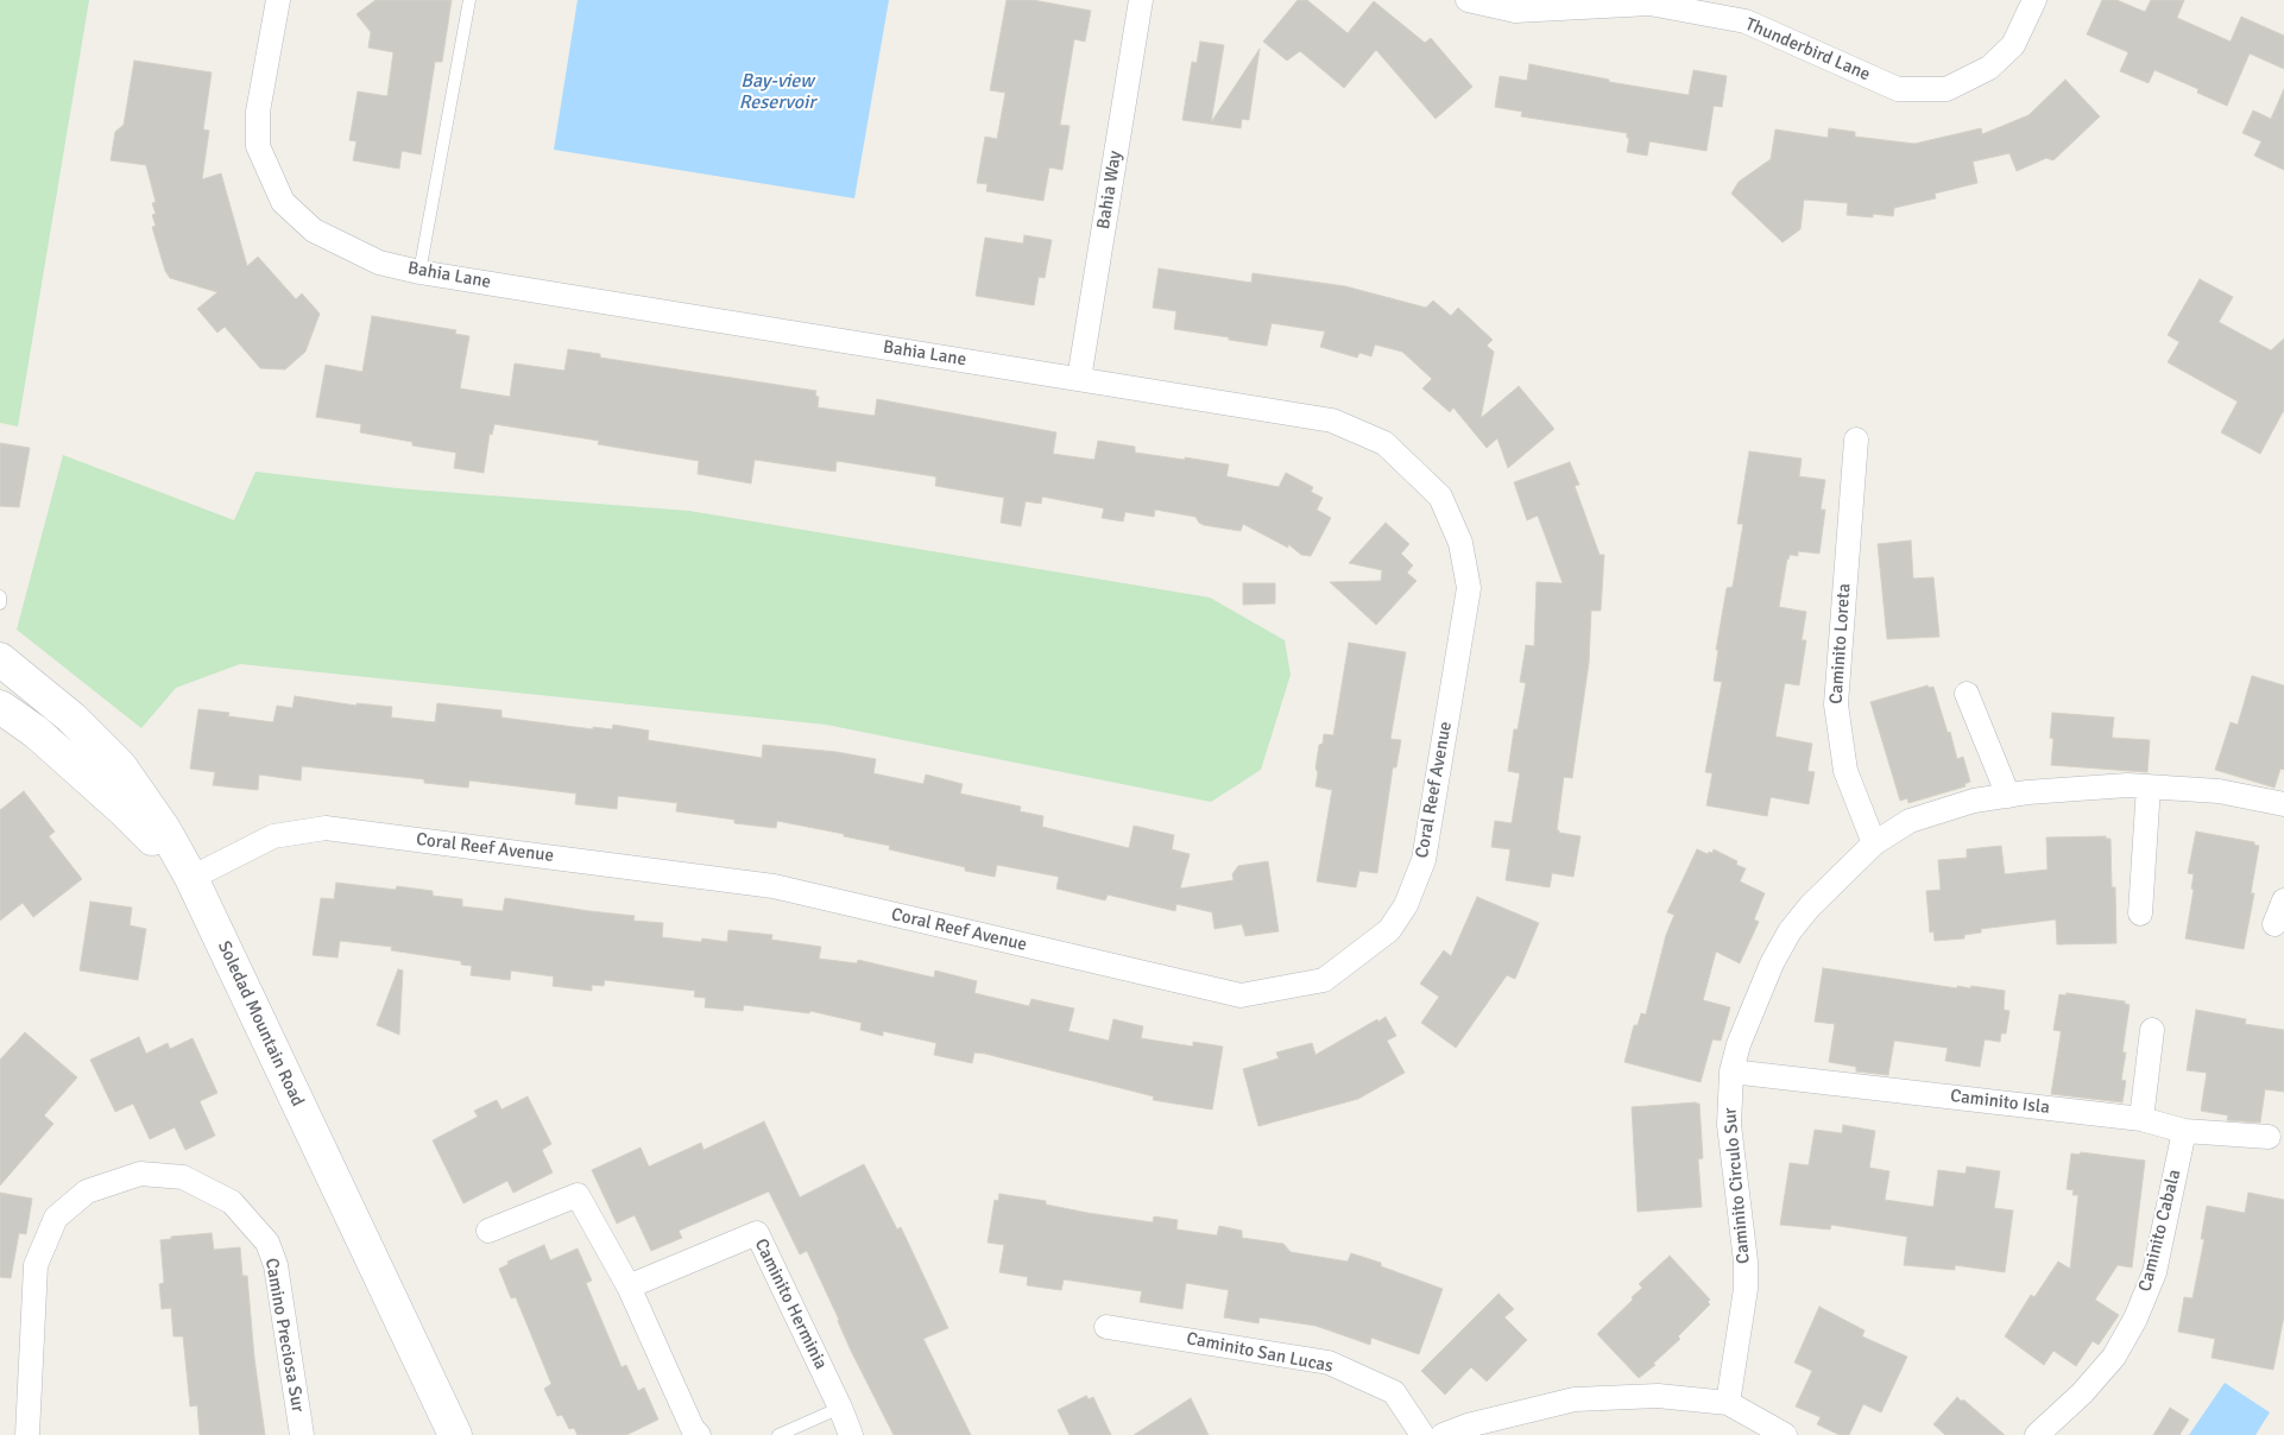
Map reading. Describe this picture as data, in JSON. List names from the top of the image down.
{
  "streets": {
    "main road": ["Soledad Mountain Road"],
    "street": [
      "Thunderbird Lane",
      "Bahia Way",
      "Bahia Lane",
      "Caminito Loreta",
      "Coral Reef Avenue",
      "Caminito Isla",
      "Caminito Circulo Sur",
      "Caminito Cabala",
      "Caminito Herminia",
      "Camino Preciosa Sur",
      "Caminito San Lucas"
    ]
  },
  "crossings": [
    ["Bahia Way", "Bahia Lane"],
    ["Bahia Lane", "Coral Reef Avenue"],
    ["Caminito Loreta", "Caminito Circulo Sur"],
    ["Coral Reef Avenue", "Soledad Mountain Road"],
    ["Caminito Isla", "Caminito Circulo Sur"],
    ["Caminito Isla", "Caminito Cabala"]
  ],
  "water": ["Bay-view Reservoir"]
}
